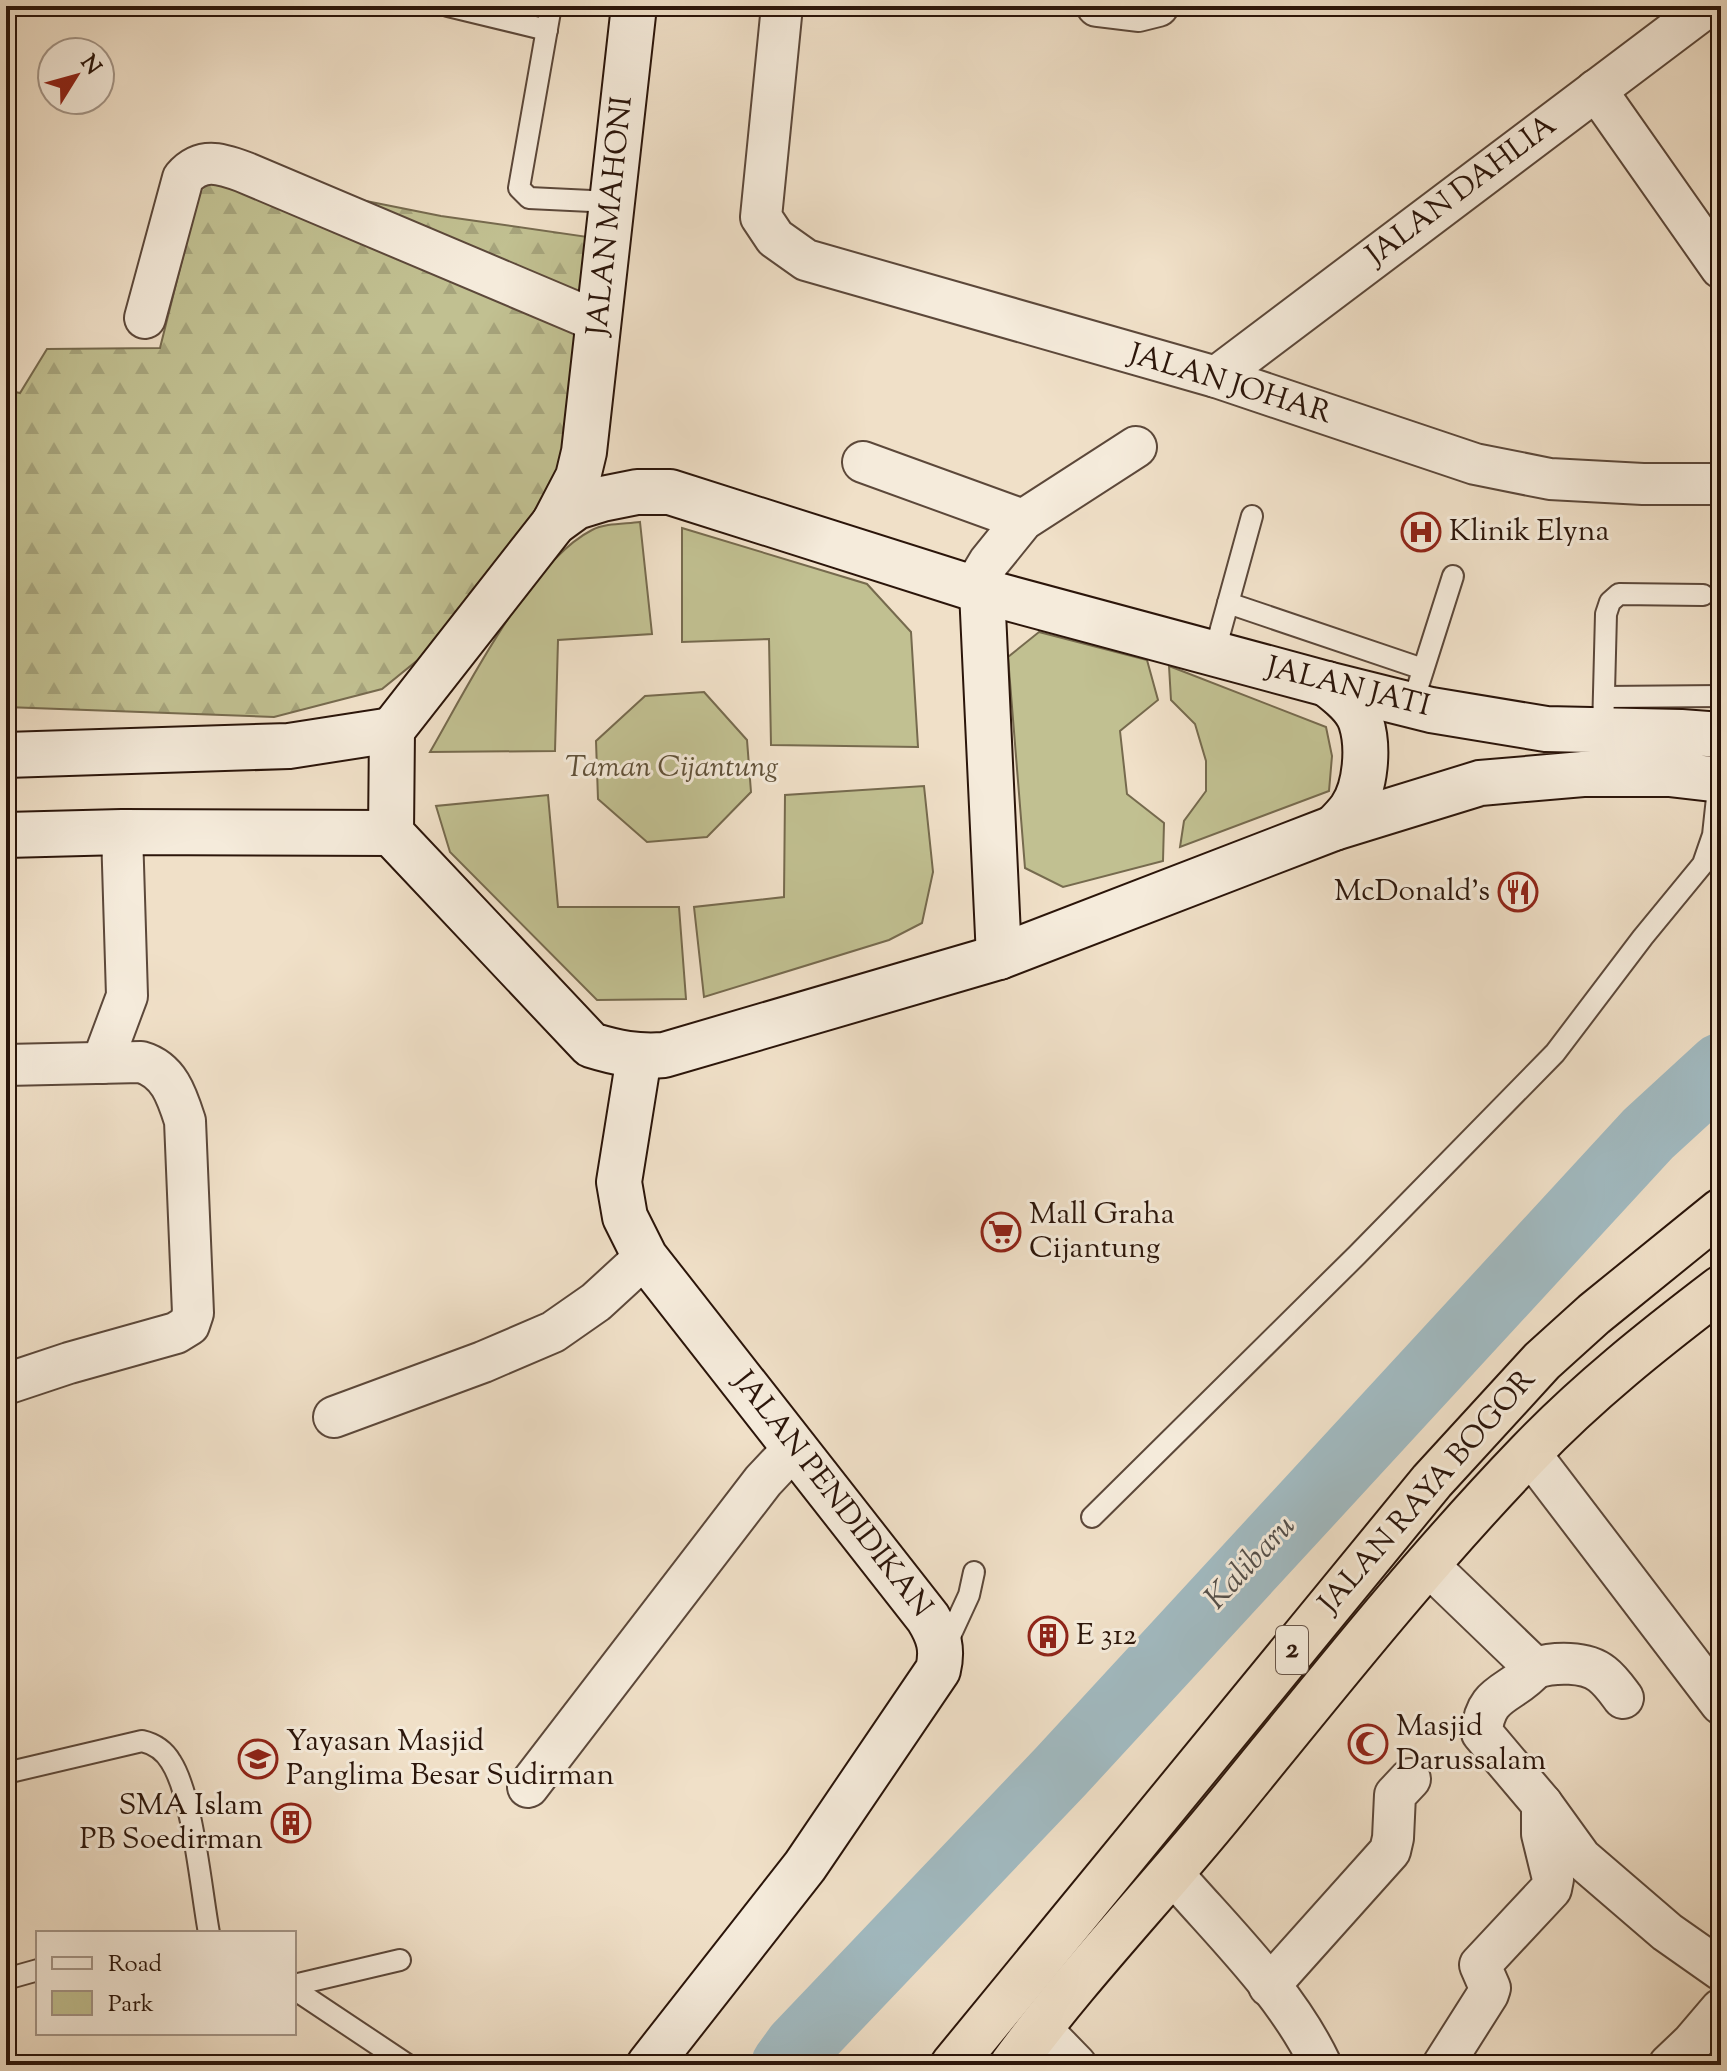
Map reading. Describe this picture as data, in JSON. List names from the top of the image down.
{
  "streets": {
    "highway": ["JALAN RAYA BOGOR", "2"],
    "main road": ["JALAN MAHONI", "JALAN JATI", "JALAN PENDIDIKAN"],
    "street": ["JALAN DAHLIA", "JALAN JOHAR"]
  },
  "crossings": [
    ["JALAN DAHLIA", "JALAN JOHAR"],
    ["JALAN MAHONI", "JALAN JATI"]
  ],
  "water": ["Kalibaru"],
  "parks": ["Taman Cijantung"],
  "places": {
    "hospital": ["Klinik Elyna"],
    "restaurant": ["McDonald's"],
    "supermarket": ["Mall Graha Cijantung"],
    "building": ["E 312", "SMA Islam PB Soedirman"],
    "mosque": ["Masjid Darussalam"],
    "school or university": ["Yayasan Masjid Panglima Besar Sudirman"]
  },
  "legend": ["Road", "Park"],
  "north": "top right"
}
